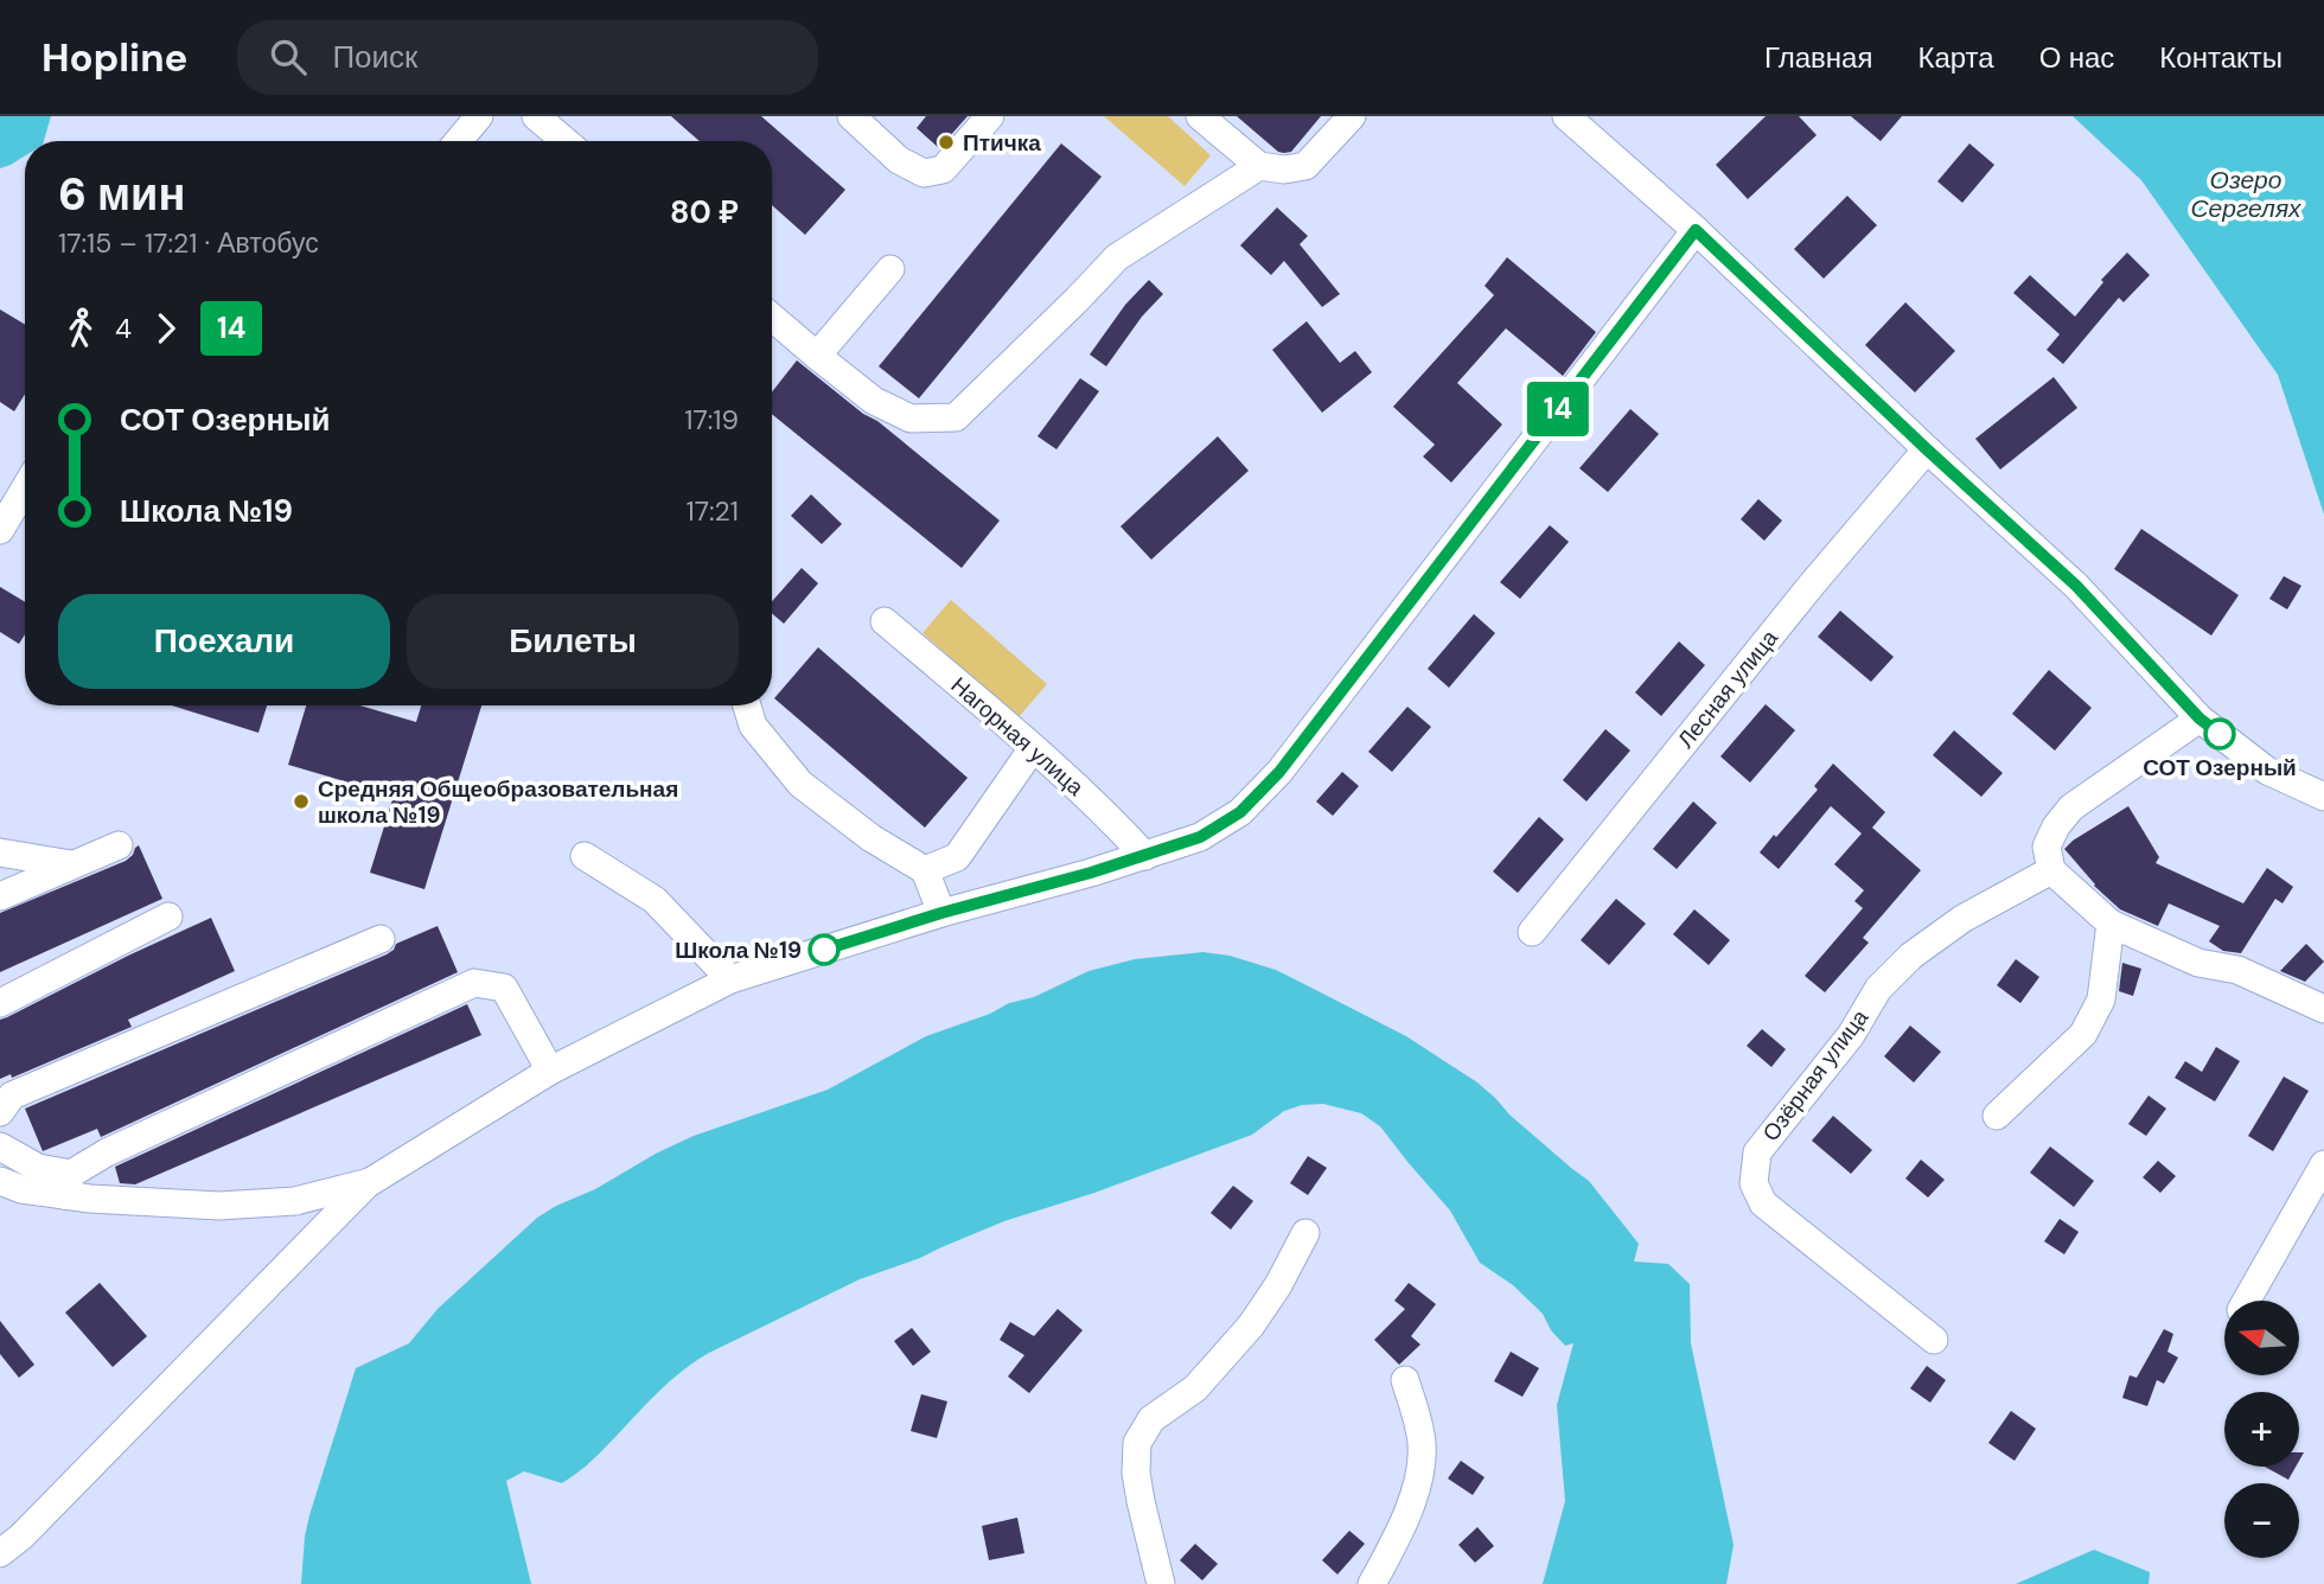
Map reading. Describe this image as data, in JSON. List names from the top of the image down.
{
  "streets": {
    "street": ["Лесная улица", "Нагорная улица", "Озёрная улица"]
  },
  "water": ["Озеро Сергелях"],
  "places": [
    "Птичка",
    "СОТ Озерный",
    "Средняя Общеобразовательная школа №19",
    "Школа №19"
  ],
  "lines": ["bus line 14"],
  "north": "left",
  "page": {
    "header": "Hopline",
    "search": "Поиск",
    "nav": [
      "Главная",
      "Карта",
      "О нас",
      "Контакты"
    ],
    "on_map": "14",
    "heading": ["6 мин", "17:15 – 17:21 · Автобус", "80 ₽"],
    "legs": ["4", "14"],
    "list": [
      {
        "name": "СОТ Озерный",
        "value": "17:19"
      },
      {
        "name": "Школа №19",
        "value": "17:21"
      }
    ],
    "buttons": ["Поехали", "Билеты"],
    "map_buttons": ["+", "−"]
  }
}
